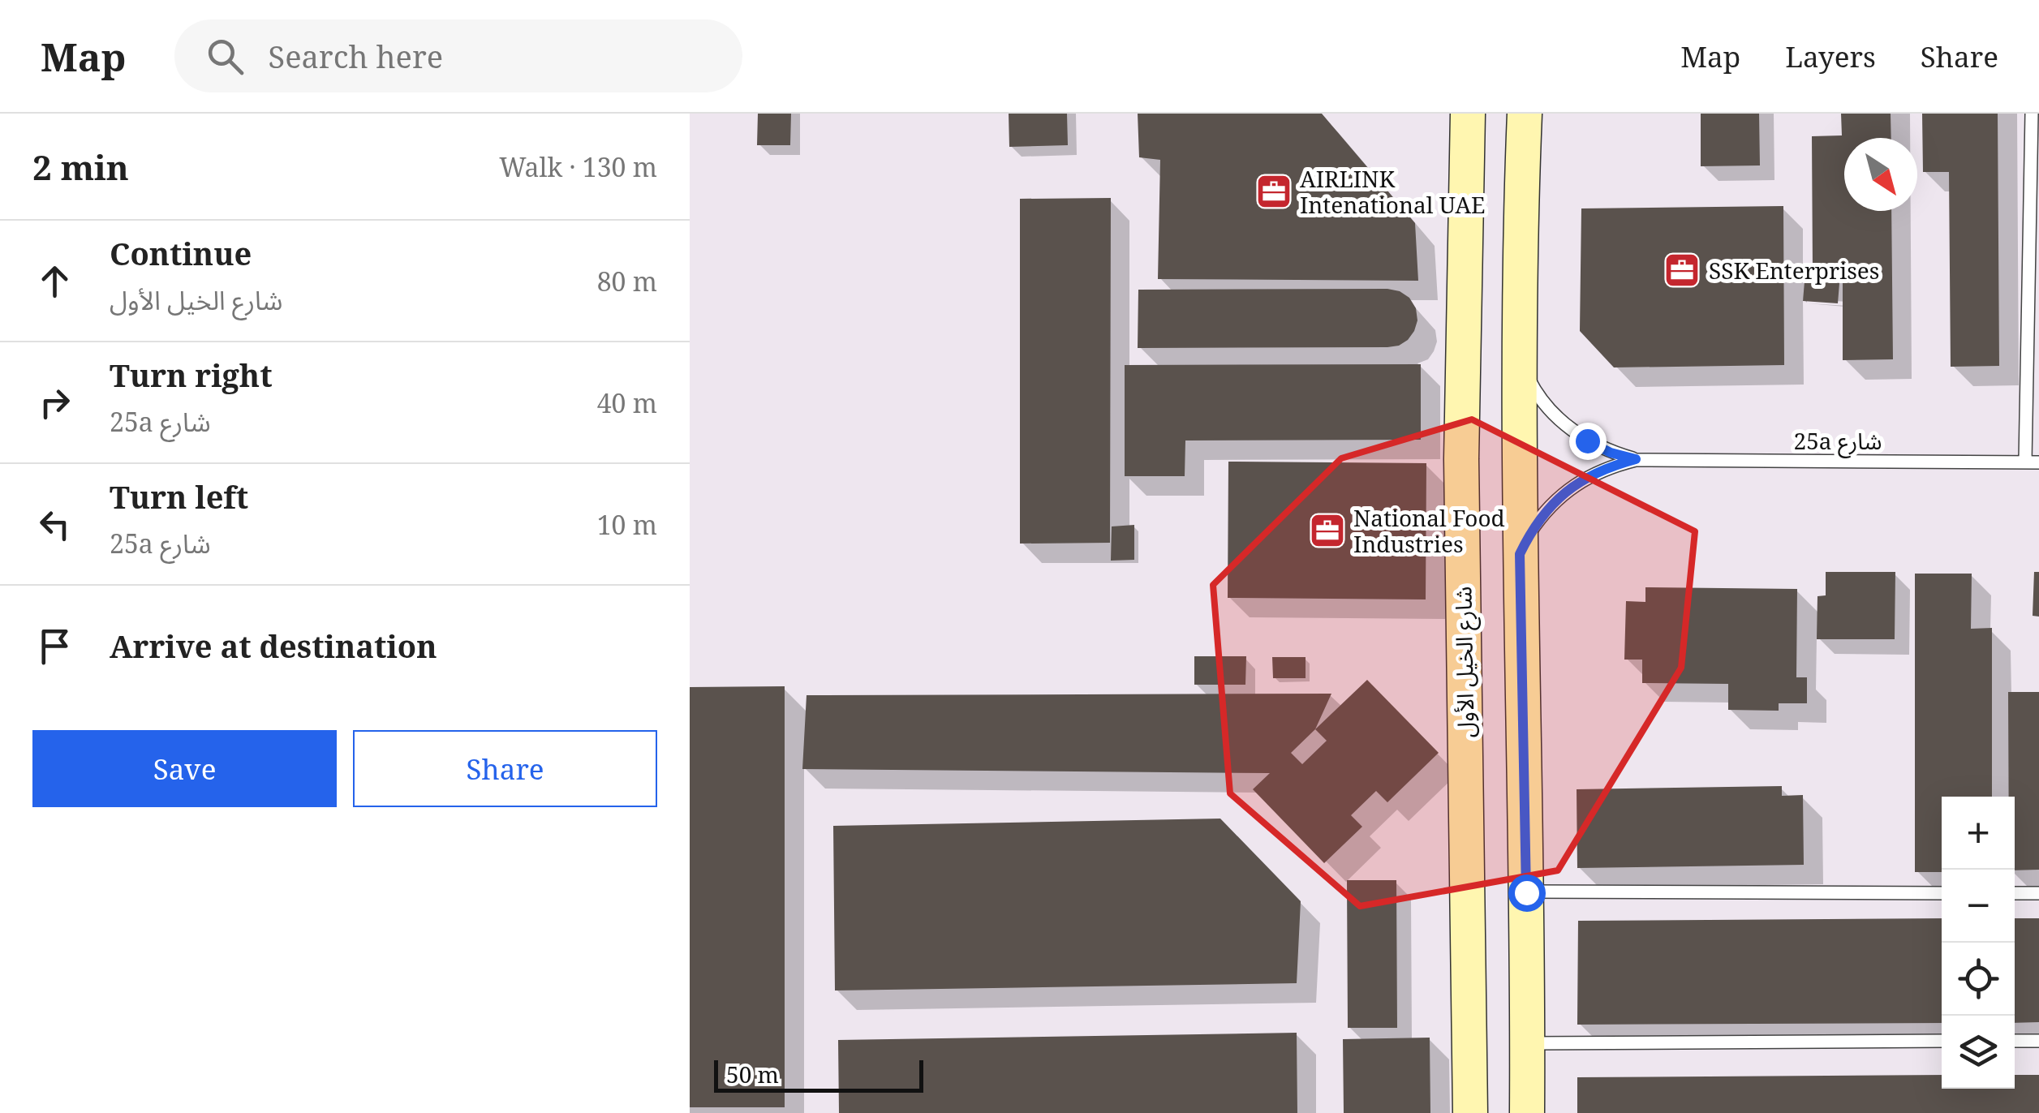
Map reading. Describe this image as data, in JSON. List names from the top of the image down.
{
  "streets": {
    "main road": ["شارع الخيل الأول"],
    "lane": ["25a شارع"]
  },
  "places": {
    "office": ["AIRLINK Intenational UAE", "SSK Enterprises", "National Food Industries"]
  },
  "scale_bar": "50 m",
  "north": "bottom right",
  "page": {
    "header": "Map",
    "search": "Search here",
    "nav": ["Map", "Layers", "Share"],
    "heading": ["2 min", "Walk · 130 m"],
    "list": [
      ["Continue", "شارع الخيل الأول", "80 m"],
      ["Turn right", "25a شارع", "40 m"],
      ["Turn left", "25a شارع", "10 m"],
      "Arrive at destination"
    ],
    "buttons": ["Save", "Share"],
    "map_buttons": ["+", "−"],
    "scale": "50 m"
  }
}
